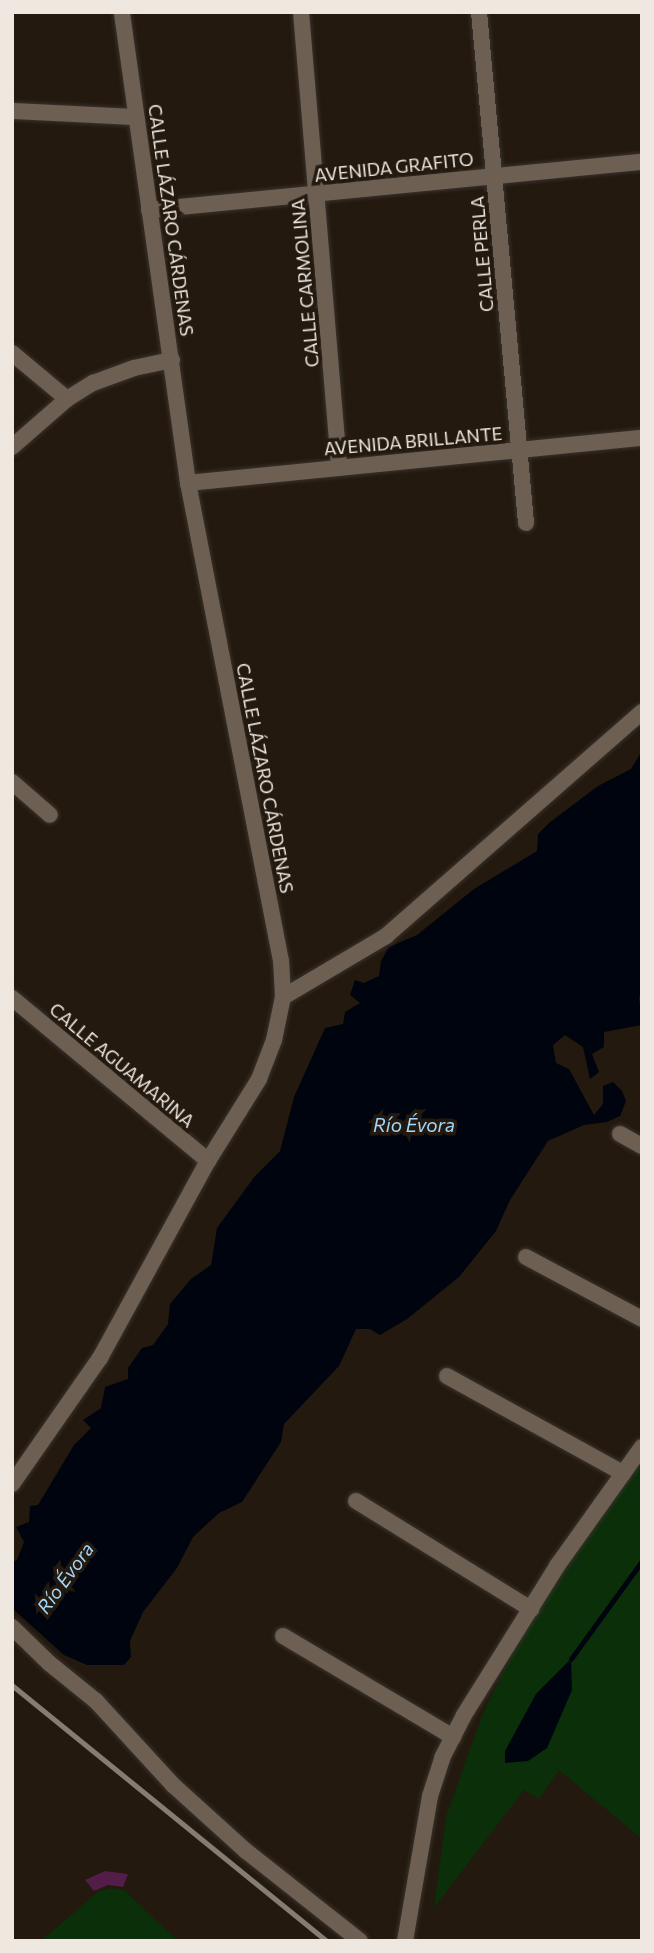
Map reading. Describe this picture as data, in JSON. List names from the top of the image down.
{
  "streets": {
    "street": [
      "AVENIDA GRAFITO",
      "CALLE LÁZARO CÁRDENAS",
      "CALLE PERLA",
      "CALLE CARMOLINA",
      "AVENIDA BRILLANTE",
      "CALLE AGUAMARINA"
    ]
  },
  "crossings": [
    ["AVENIDA GRAFITO", "CALLE LÁZARO CÁRDENAS"],
    ["AVENIDA GRAFITO", "CALLE PERLA"],
    ["AVENIDA GRAFITO", "CALLE CARMOLINA"],
    ["CALLE LÁZARO CÁRDENAS", "AVENIDA BRILLANTE"],
    ["CALLE LÁZARO CÁRDENAS", "CALLE AGUAMARINA"],
    ["CALLE PERLA", "AVENIDA BRILLANTE"],
    ["CALLE CARMOLINA", "AVENIDA BRILLANTE"]
  ],
  "water": ["Río Évora"]
}
